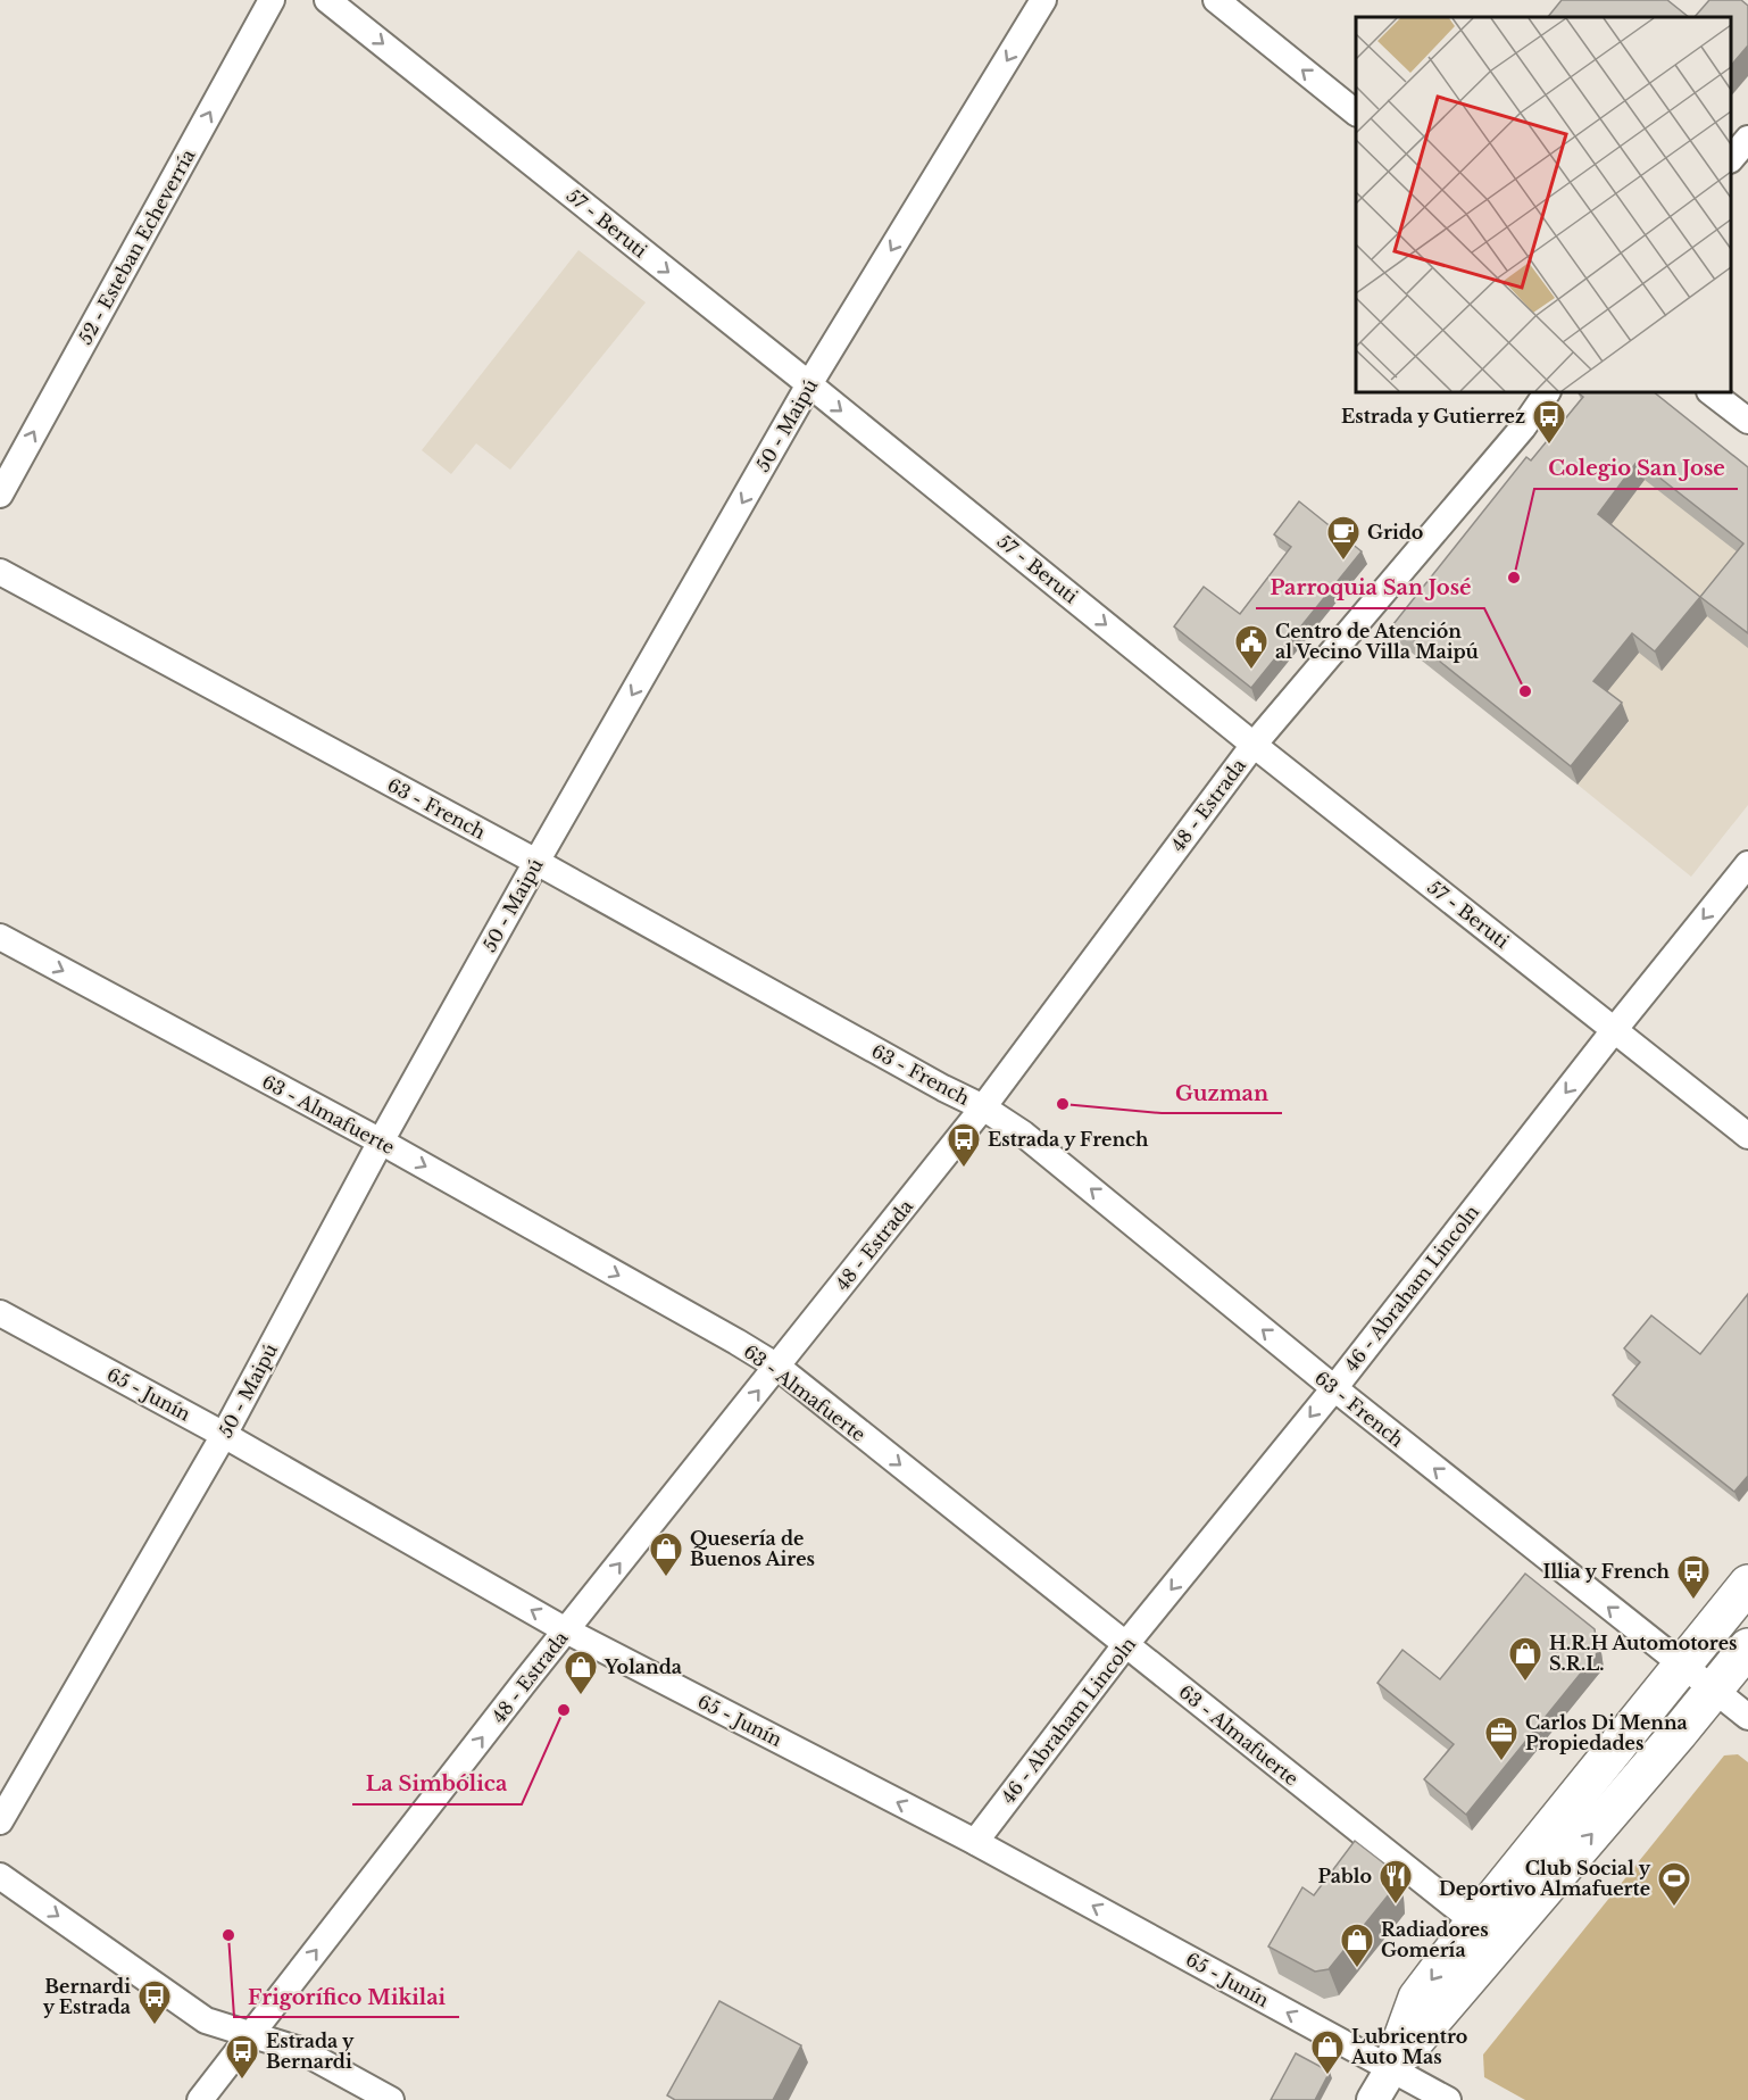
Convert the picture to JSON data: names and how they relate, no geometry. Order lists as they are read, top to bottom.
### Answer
{
  "streets": {
    "street": [
      "57 - Beruti",
      "52 - Esteban Echeverría",
      "50 - Maipú",
      "48 - Estrada",
      "63 - French",
      "63 - Almafuerte",
      "46 - Abraham Lincoln",
      "65 - Junín"
    ]
  },
  "crossings": [
    ["57 - Beruti", "50 - Maipú"],
    ["57 - Beruti", "48 - Estrada"],
    ["57 - Beruti", "46 - Abraham Lincoln"],
    ["50 - Maipú", "63 - French"],
    ["50 - Maipú", "63 - Almafuerte"],
    ["50 - Maipú", "65 - Junín"],
    ["48 - Estrada", "63 - French"],
    ["48 - Estrada", "63 - Almafuerte"],
    ["48 - Estrada", "65 - Junín"],
    ["63 - French", "46 - Abraham Lincoln"],
    ["63 - Almafuerte", "46 - Abraham Lincoln"],
    ["46 - Abraham Lincoln", "65 - Junín"]
  ],
  "one_way": [
    "57 - Beruti",
    "52 - Esteban Echeverría",
    "50 - Maipú",
    "48 - Estrada",
    "63 - French",
    "63 - Almafuerte",
    "46 - Abraham Lincoln",
    "65 - Junín"
  ],
  "places": {
    "bus stop": [
      "Estrada y Gutierrez",
      "Estrada y French",
      "Illia y French",
      "Bernardi y Estrada",
      "Estrada y Bernardi"
    ],
    "cafe": ["Grido"],
    "other": [
      "Colegio San Jose",
      "Parroquia San José",
      "Guzman",
      "La Simbólica",
      "Frigorífico Mikilai"
    ],
    "public building": ["Centro de Atención al Vecino Villa Maipú"],
    "shop": [
      "Quesería de Buenos Aires",
      "H.R.H Automotores S.R.L.",
      "Yolanda",
      "Radiadores Gomería",
      "Lubricentro Auto Mas"
    ],
    "office": ["Carlos Di Menna Propiedades"],
    "restaurant": ["Pablo"],
    "sports": ["Club Social y Deportivo Almafuerte"]
  }
}
